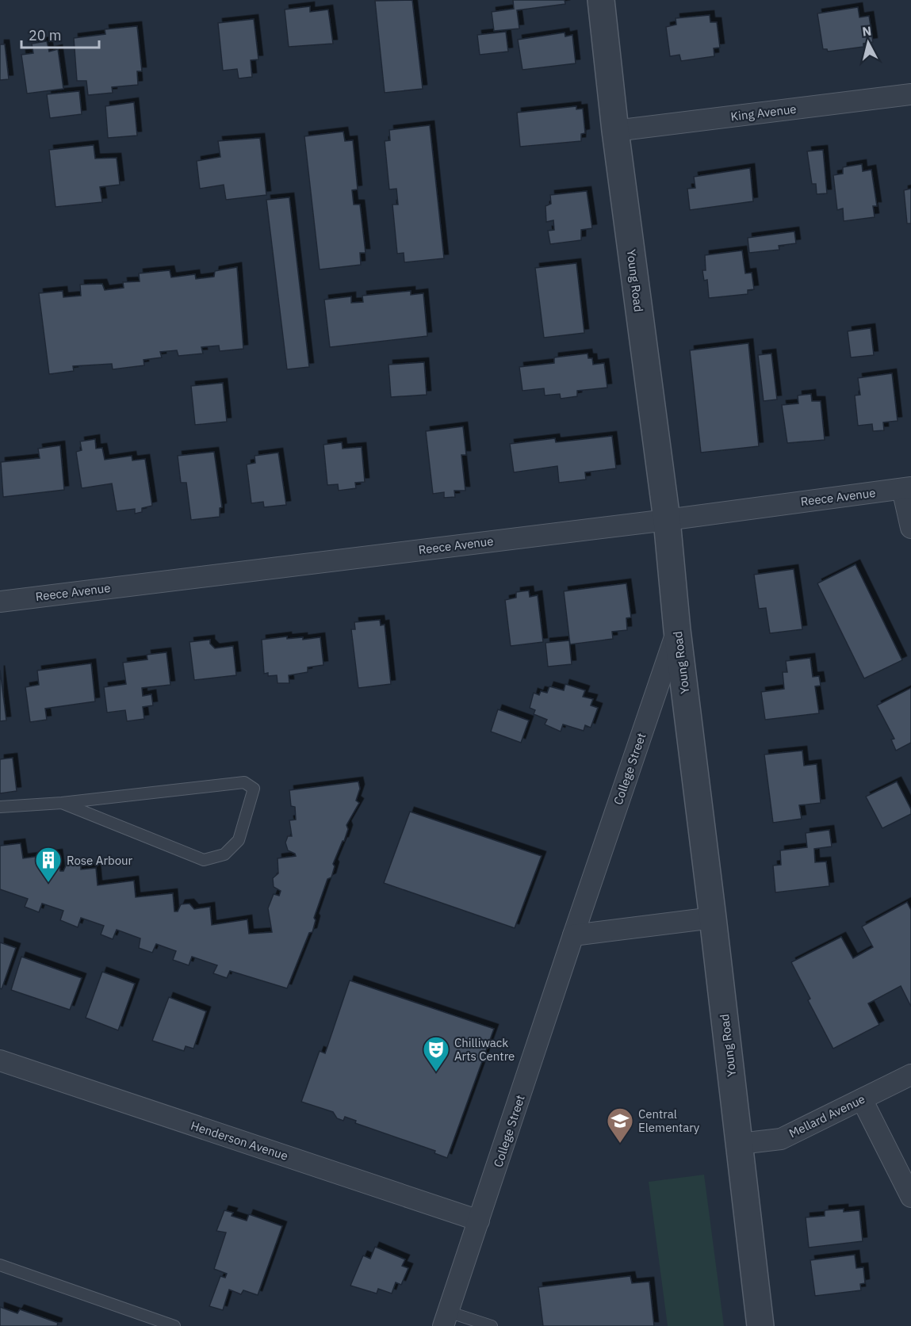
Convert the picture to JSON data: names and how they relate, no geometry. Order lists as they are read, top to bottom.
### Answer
{
  "streets": {
    "street": [
      "King Avenue",
      "Young Road",
      "Reece Avenue",
      "College Street",
      "Mellard Avenue",
      "Henderson Avenue"
    ]
  },
  "crossings": [
    ["King Avenue", "Young Road"],
    ["Young Road", "Reece Avenue"],
    ["Young Road", "College Street"],
    ["Young Road", "Mellard Avenue"],
    ["College Street", "Henderson Avenue"]
  ],
  "places": {
    "building": ["Rose Arbour"],
    "theatre": ["Chilliwack Arts Centre"],
    "school or university": ["Central Elementary"]
  },
  "scale_bar": "20 m",
  "north": "top"
}
